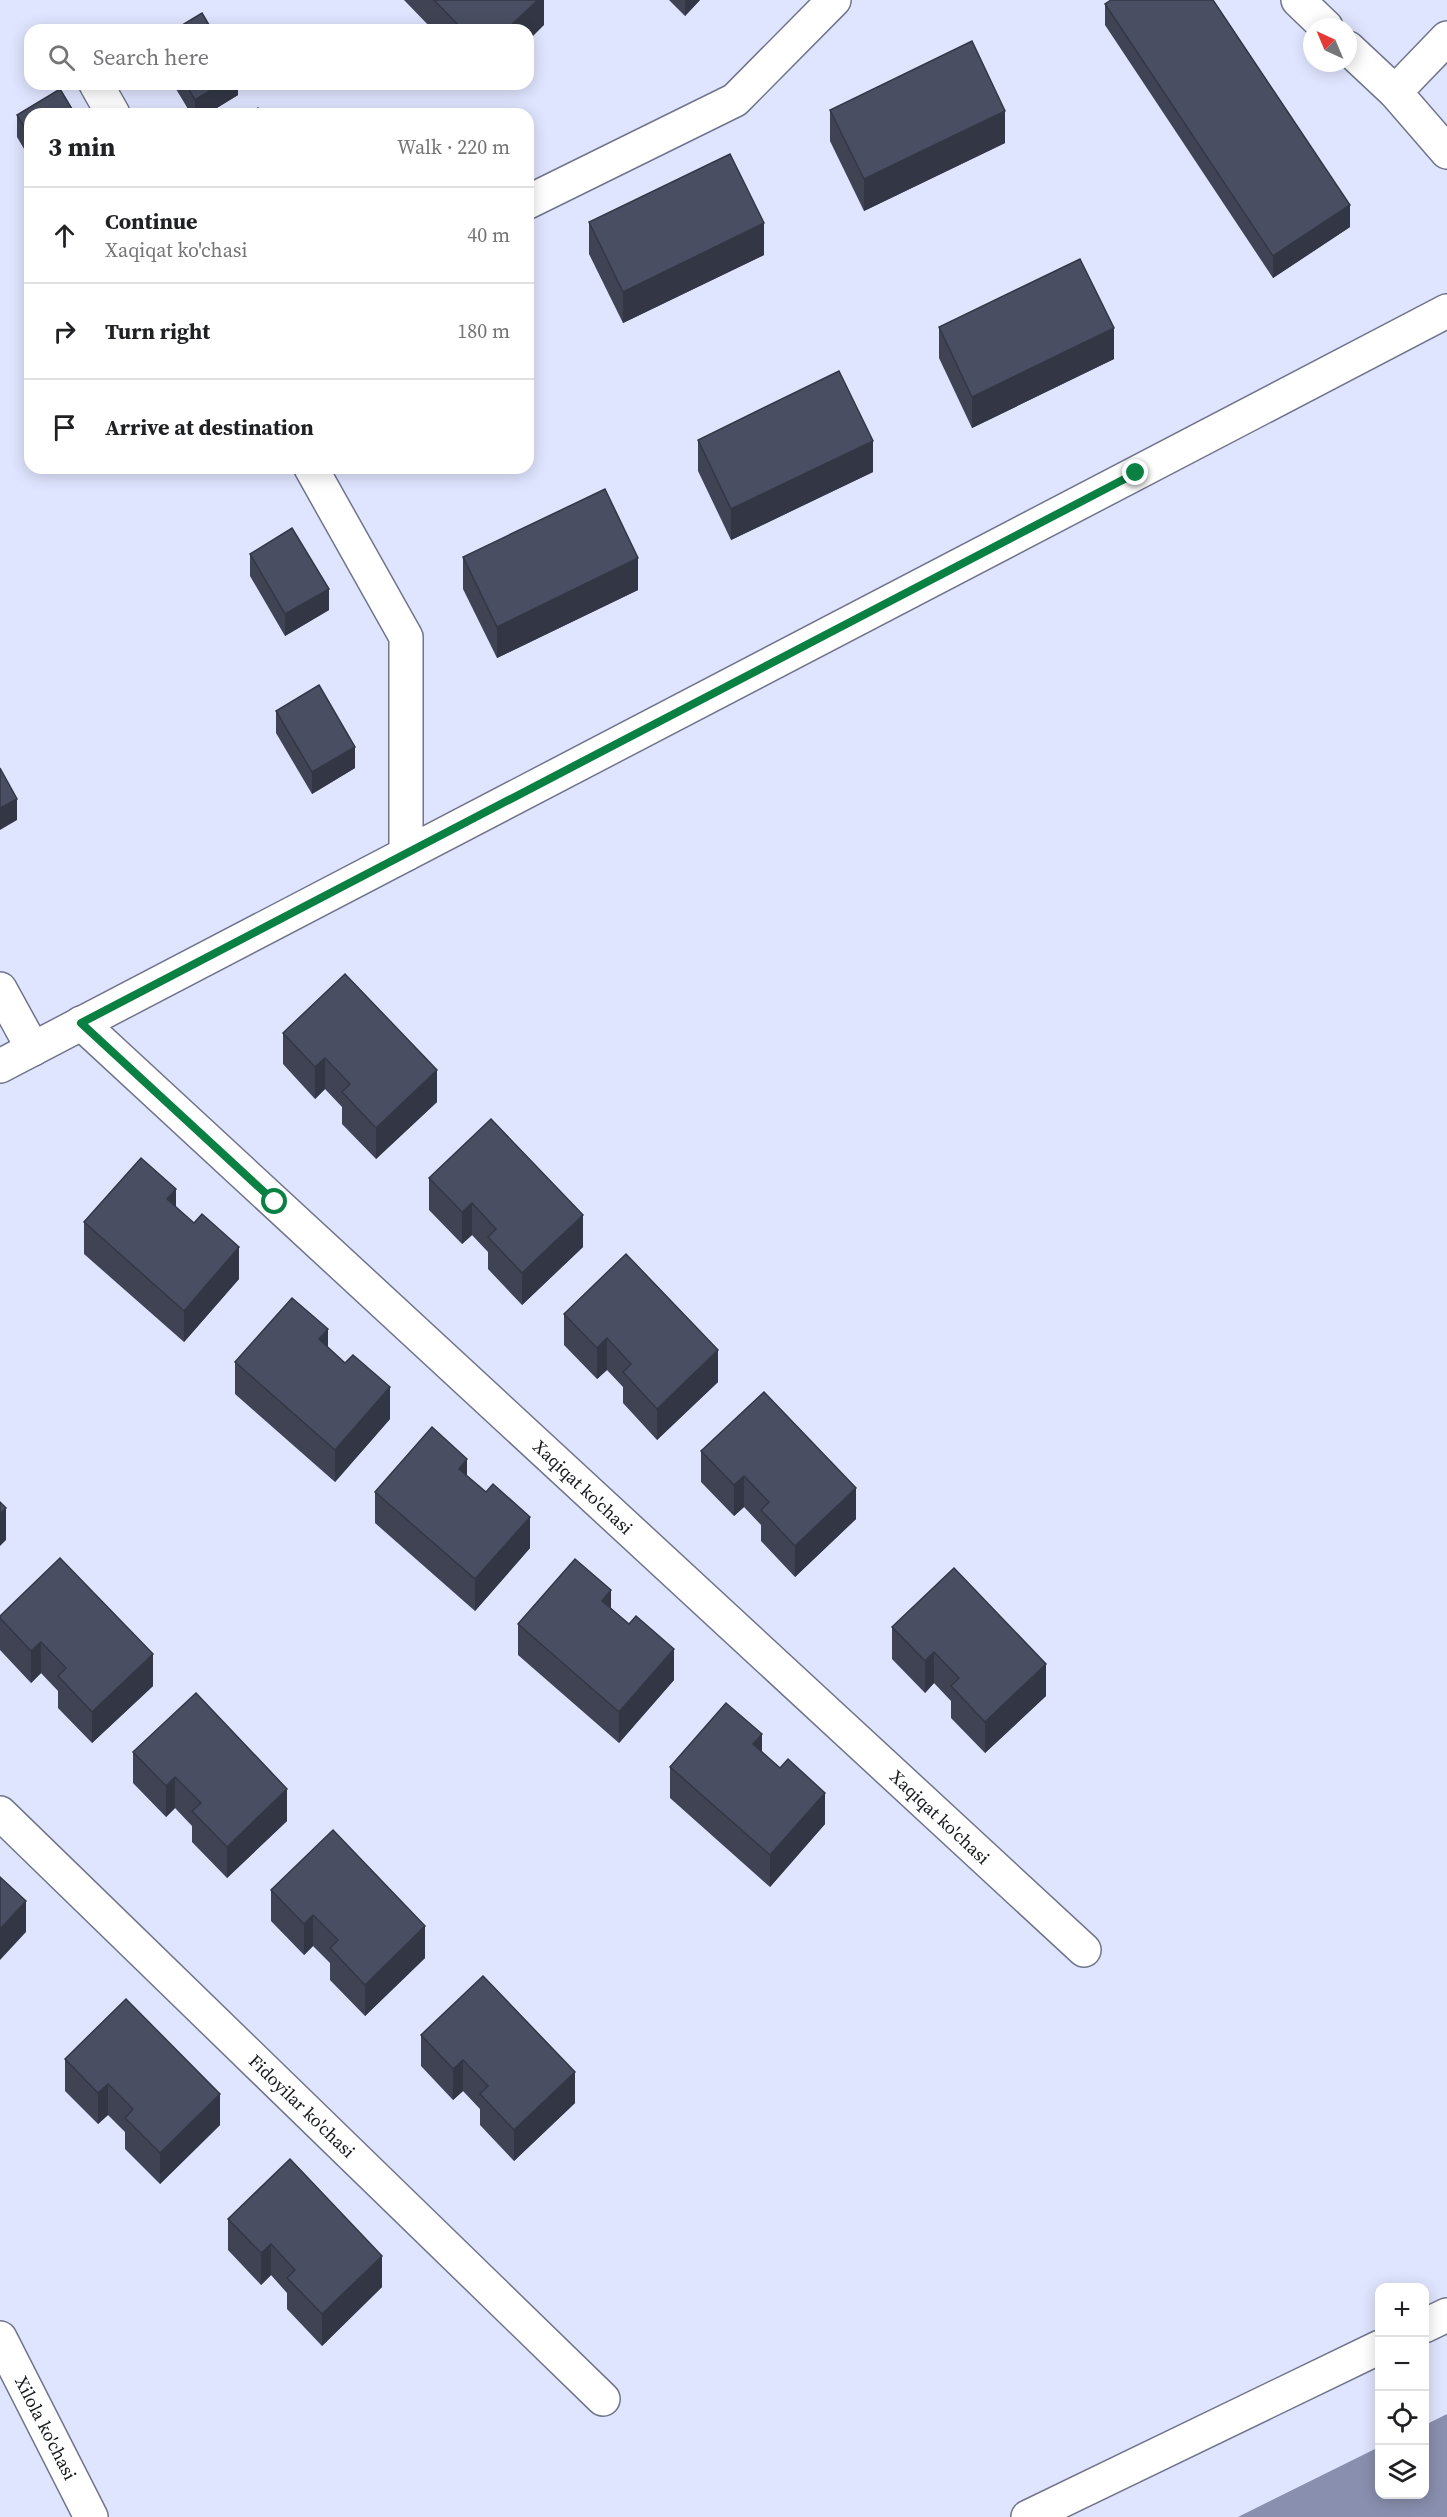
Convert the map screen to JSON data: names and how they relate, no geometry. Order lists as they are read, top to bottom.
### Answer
{
  "streets": {
    "street": ["Xaqiqat ko'chasi", "Fidoyilar ko'chasi", "Xilola ko'chasi"]
  },
  "north": "top left",
  "page": {
    "search": "Search here",
    "heading": ["3 min", "Walk · 220 m"],
    "list": [
      ["Continue", "Xaqiqat ko'chasi", "40 m"],
      ["Turn right", "180 m"],
      "Arrive at destination"
    ],
    "map_buttons": ["+", "−"]
  }
}
